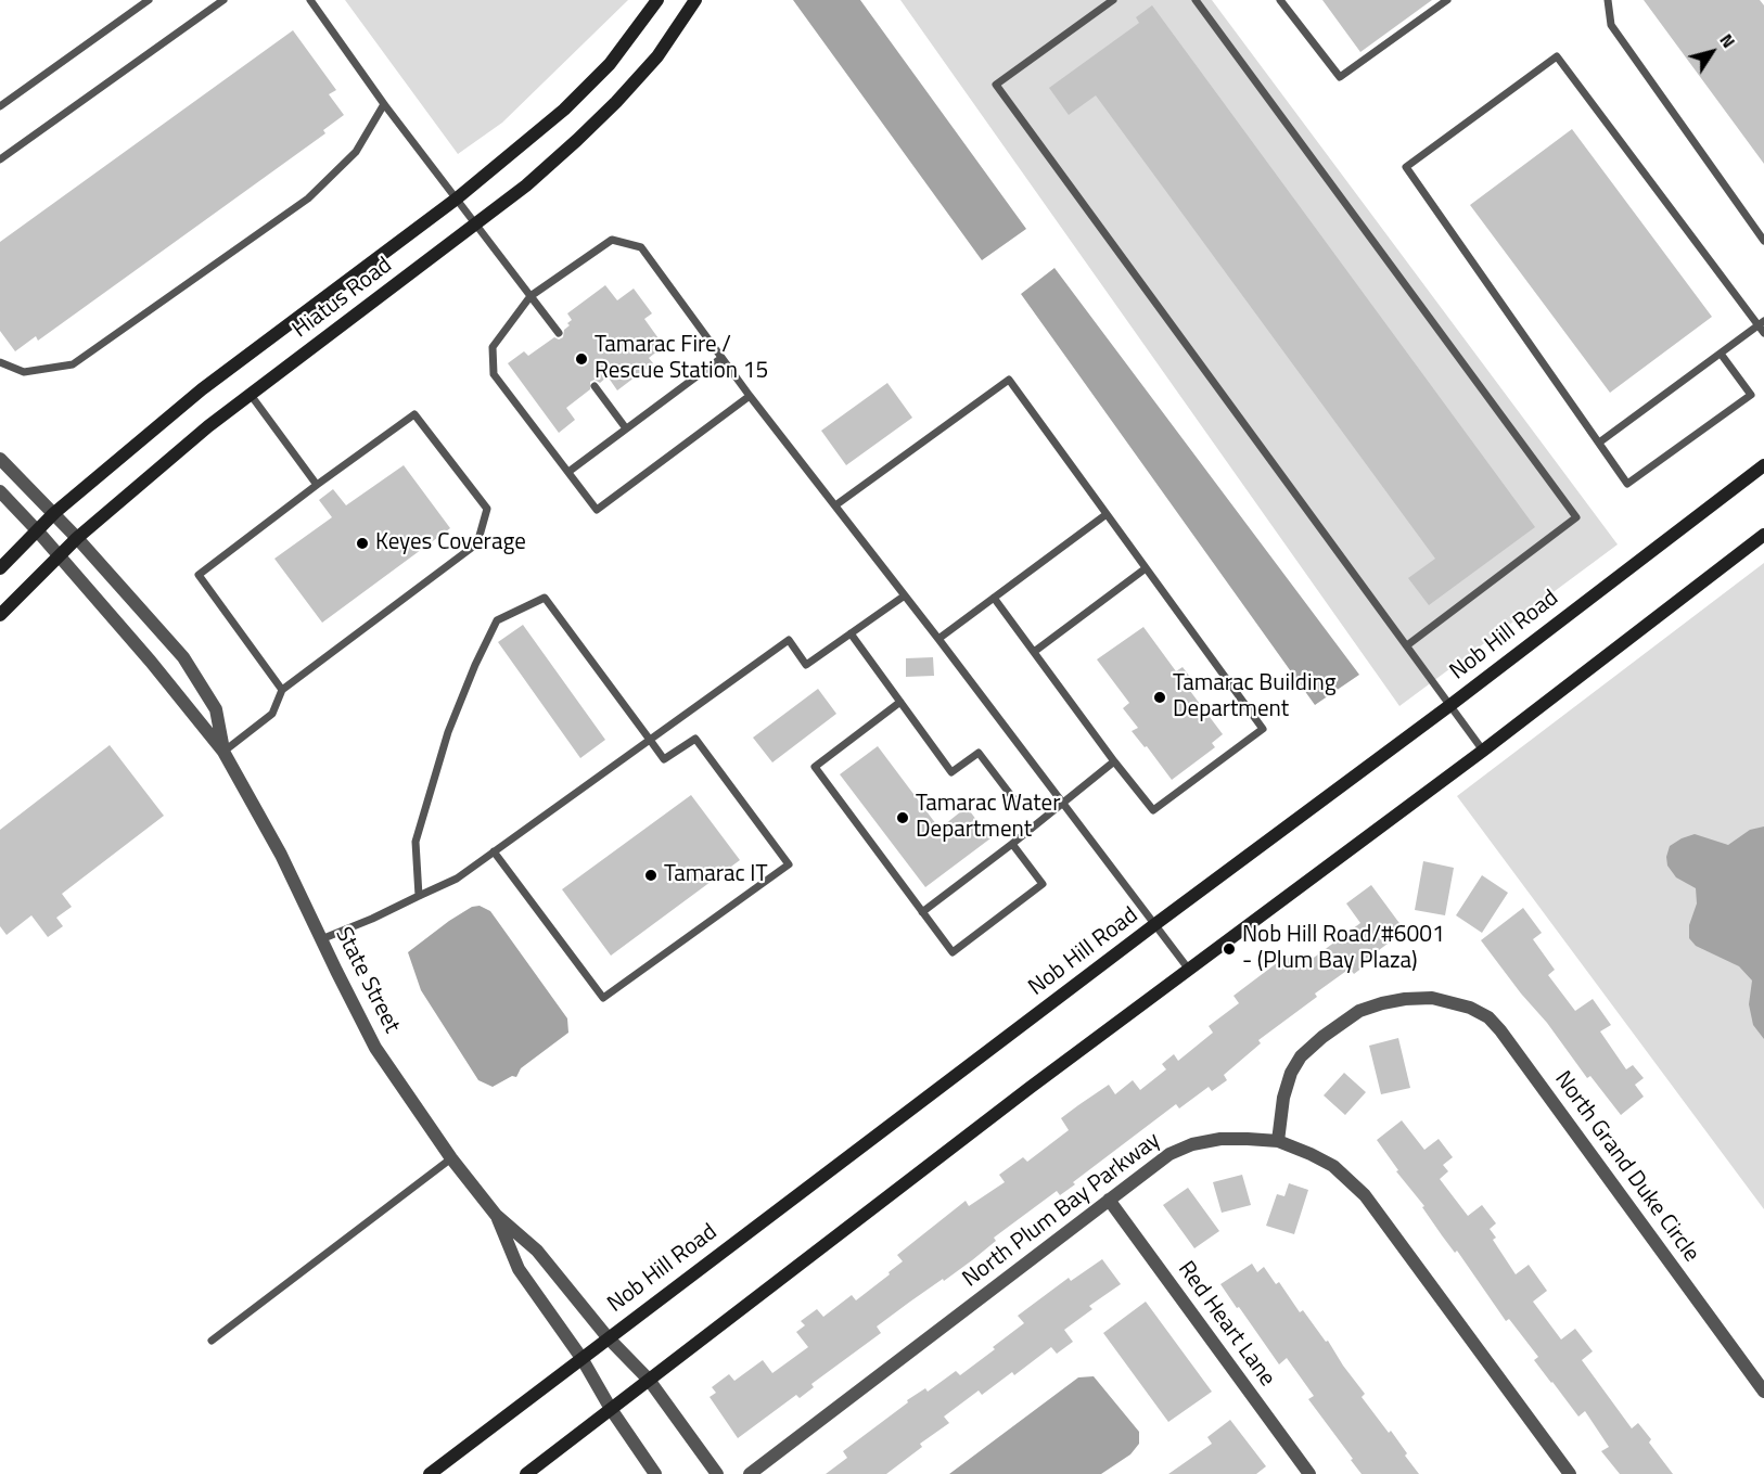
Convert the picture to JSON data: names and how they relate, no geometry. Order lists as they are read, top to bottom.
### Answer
{
  "streets": {
    "main road": ["Hiatus Road", "Nob Hill Road"],
    "street": [
      "State Street",
      "North Grand Duke Circle",
      "North Plum Bay Parkway",
      "Red Heart Lane"
    ]
  },
  "crossings": [
    ["Hiatus Road", "State Street"],
    ["Nob Hill Road", "State Street"],
    ["North Grand Duke Circle", "North Plum Bay Parkway"],
    ["North Plum Bay Parkway", "Red Heart Lane"]
  ],
  "places": [
    "Tamarac Fire / Rescue Station 15",
    "Keyes Coverage",
    "Tamarac Building Department",
    "Tamarac Water Department",
    "Tamarac IT",
    "Nob Hill Road/#6001 - (Plum Bay Plaza)"
  ],
  "north": "top right"
}
